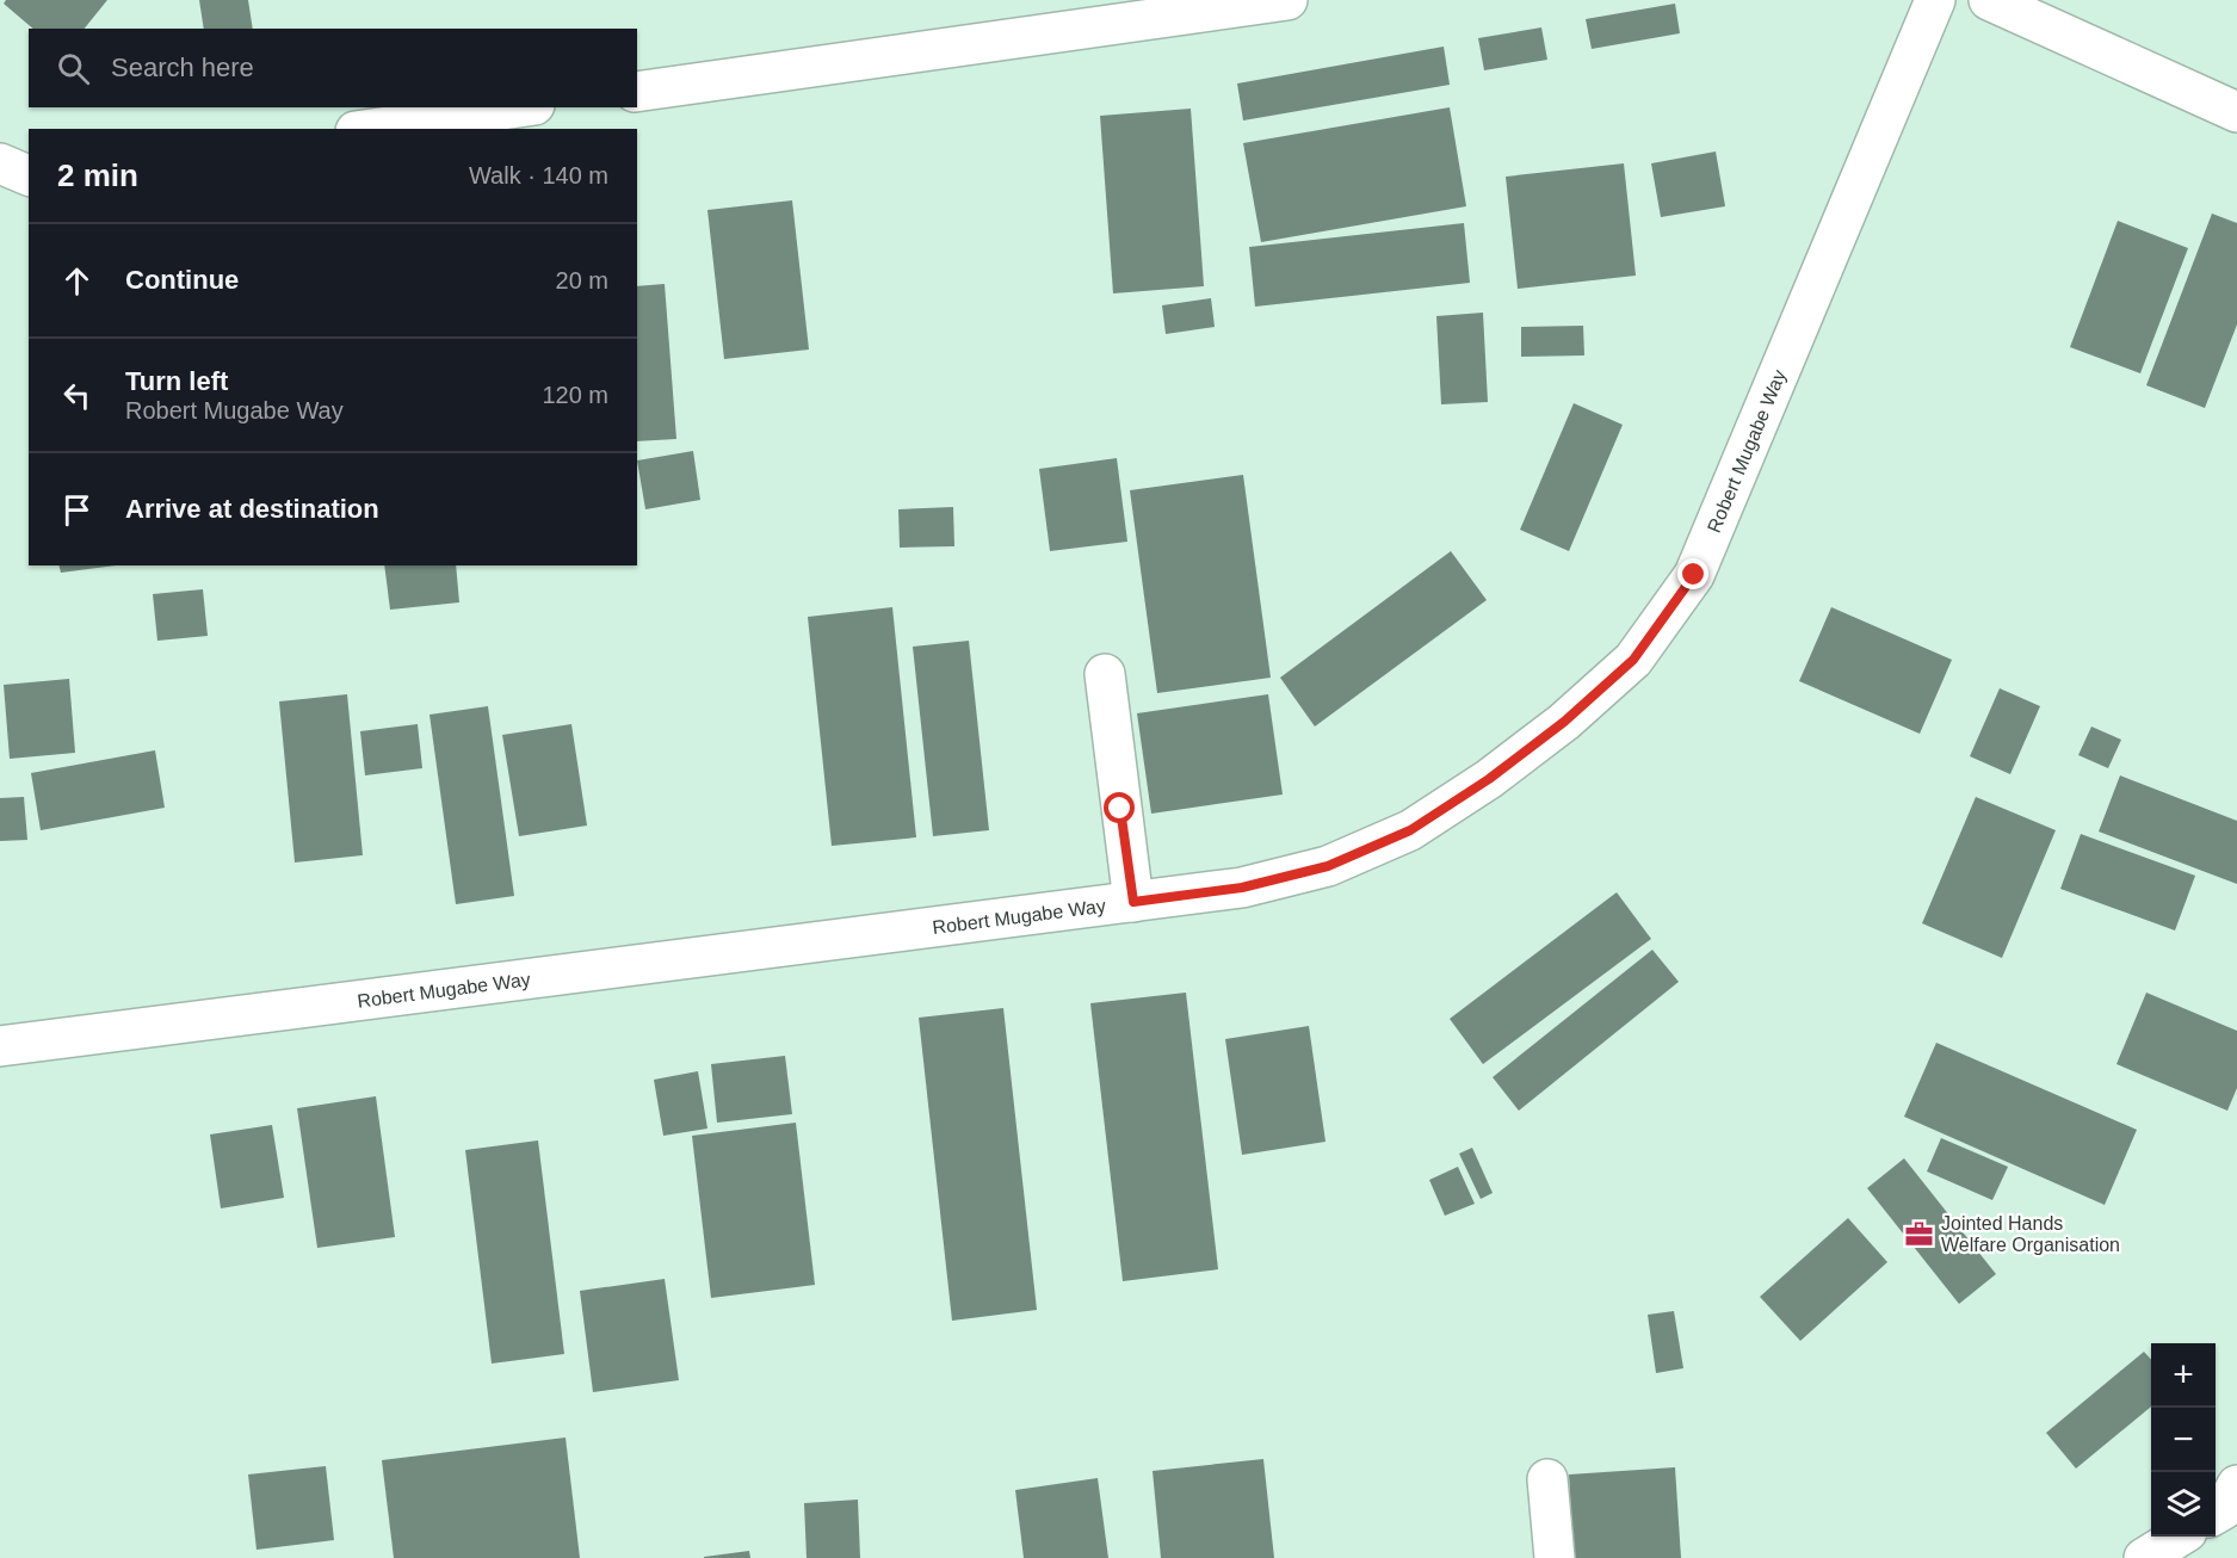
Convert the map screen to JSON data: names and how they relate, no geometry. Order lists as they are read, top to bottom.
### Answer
{
  "streets": {
    "street": ["Robert Mugabe Way"]
  },
  "places": {
    "office": ["Jointed Hands Welfare Organisation"]
  },
  "page": {
    "search": "Search here",
    "heading": ["2 min", "Walk · 140 m"],
    "list": [
      ["Continue", "20 m"],
      ["Turn left", "Robert Mugabe Way", "120 m"],
      "Arrive at destination"
    ],
    "map_buttons": ["+", "−"]
  }
}
